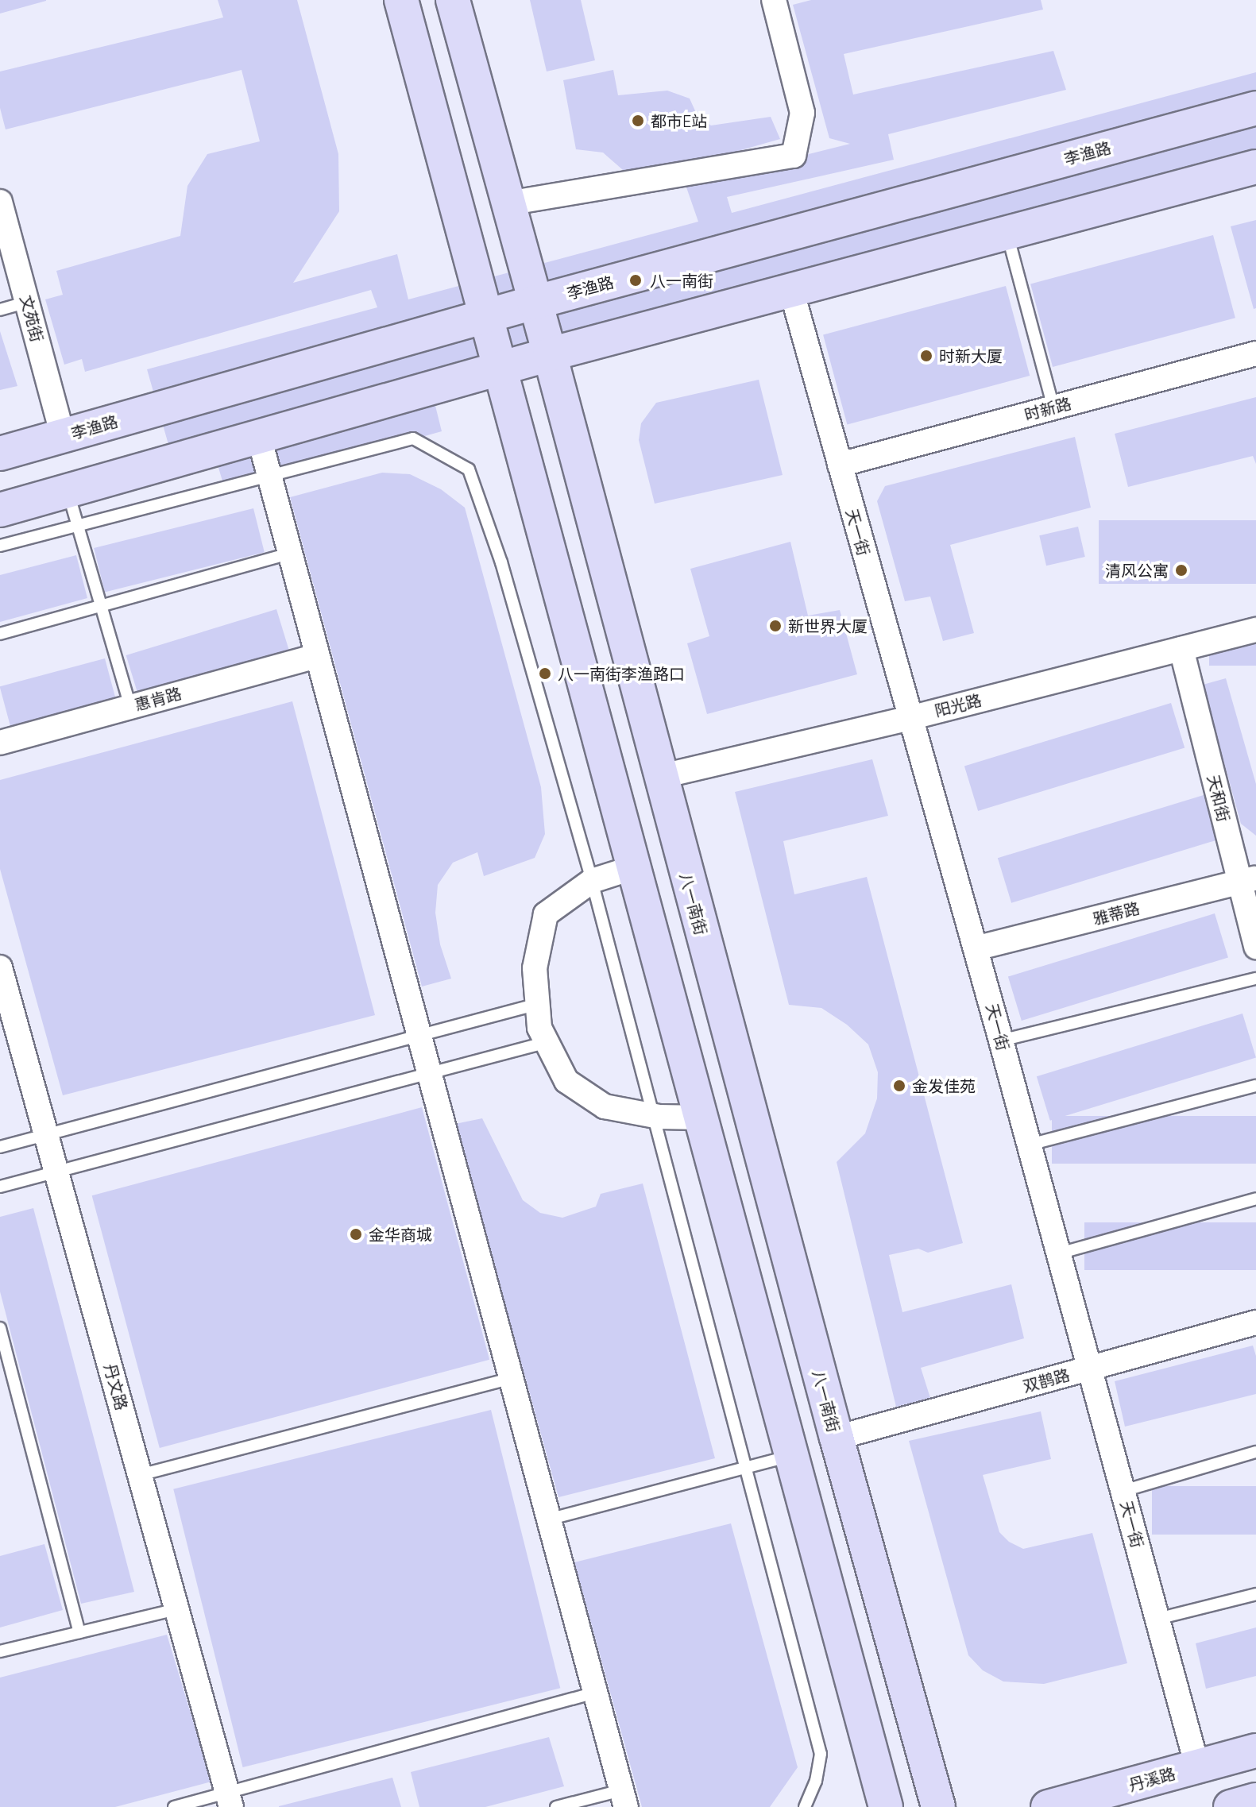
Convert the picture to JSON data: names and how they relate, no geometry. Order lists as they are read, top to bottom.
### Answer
{
  "streets": {
    "main road": ["李渔路", "八一南街", "丹溪路"],
    "street": [
      "文苑街",
      "时新路",
      "天一街",
      "惠肯路",
      "阳光路",
      "天和街",
      "雅蒂路",
      "双鹊路",
      "丹文路"
    ]
  },
  "crossings": [
    ["李渔路", "文苑街"],
    ["李渔路", "八一南街"],
    ["时新路", "天一街"],
    ["天一街", "阳光路"],
    ["天一街", "雅蒂路"],
    ["天一街", "双鹊路"],
    ["天一街", "丹溪路"],
    ["阳光路", "天和街"],
    ["阳光路", "八一南街"],
    ["天和街", "雅蒂路"],
    ["八一南街", "双鹊路"]
  ],
  "places": [
    "都市E站",
    "八一南街",
    "时新大厦",
    "清风公寓",
    "新世界大厦",
    "八一南街李渔路口",
    "金发佳苑",
    "金华商城"
  ]
}
